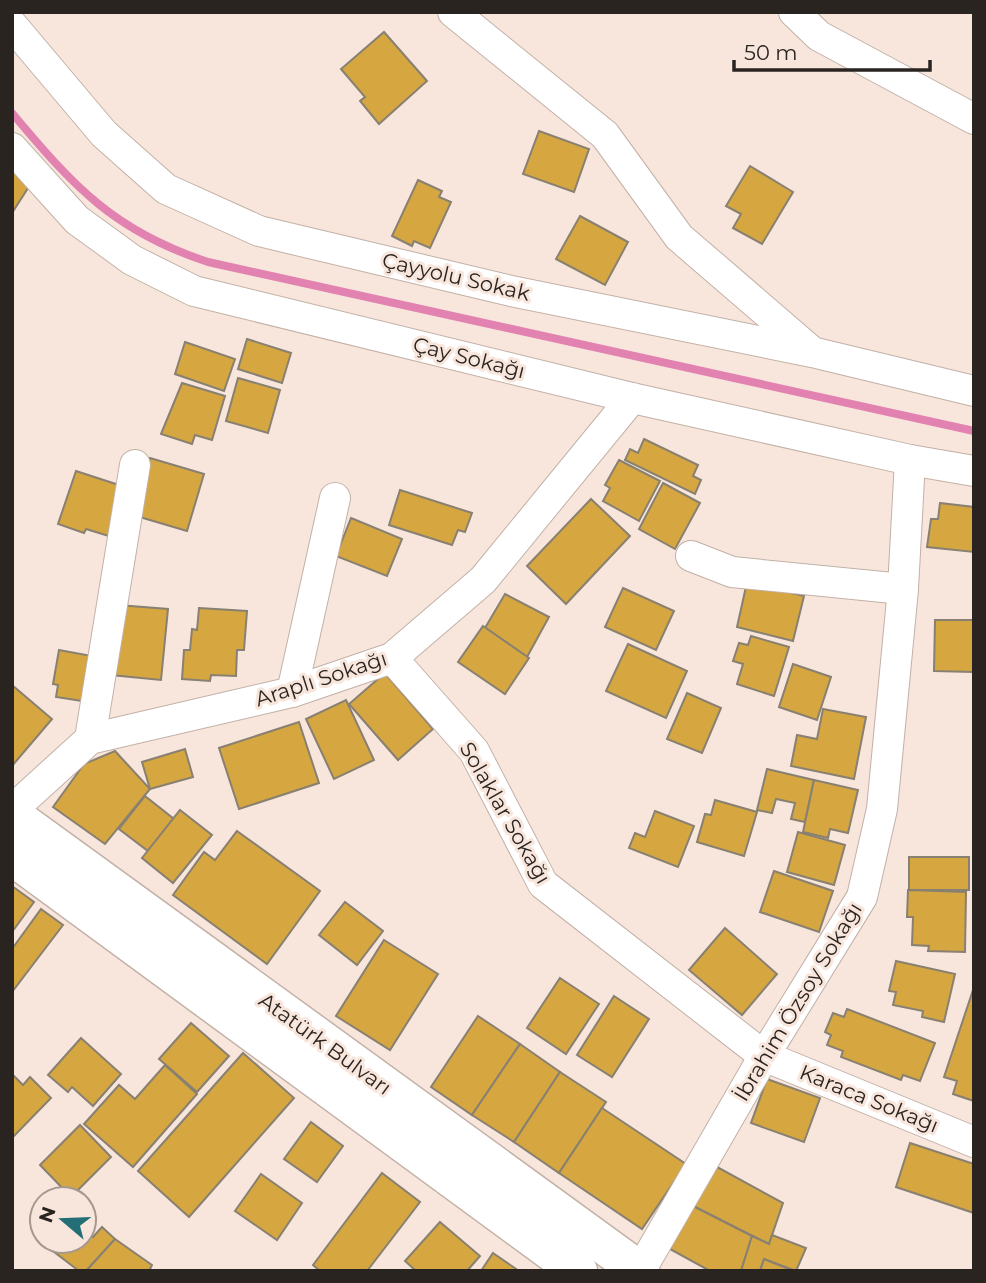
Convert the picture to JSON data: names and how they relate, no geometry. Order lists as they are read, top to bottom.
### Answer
{
  "streets": {
    "main road": ["Atatürk Bulvarı"],
    "street": [
      "Çayyolu Sokak",
      "Çay Sokağı",
      "Araplı Sokağı",
      "Solaklar Sokağı",
      "İbrahim Özsoy Sokağı",
      "Karaca Sokağı"
    ]
  },
  "crossings": [
    ["Çay Sokağı", "Araplı Sokağı"],
    ["Çay Sokağı", "İbrahim Özsoy Sokağı"],
    ["Araplı Sokağı", "Solaklar Sokağı"],
    ["Araplı Sokağı", "Atatürk Bulvarı"],
    ["Solaklar Sokağı", "İbrahim Özsoy Sokağı"],
    ["Solaklar Sokağı", "Karaca Sokağı"],
    ["İbrahim Özsoy Sokağı", "Atatürk Bulvarı"],
    ["İbrahim Özsoy Sokağı", "Karaca Sokağı"]
  ],
  "scale_bar": "50 m",
  "north": "left"
}
